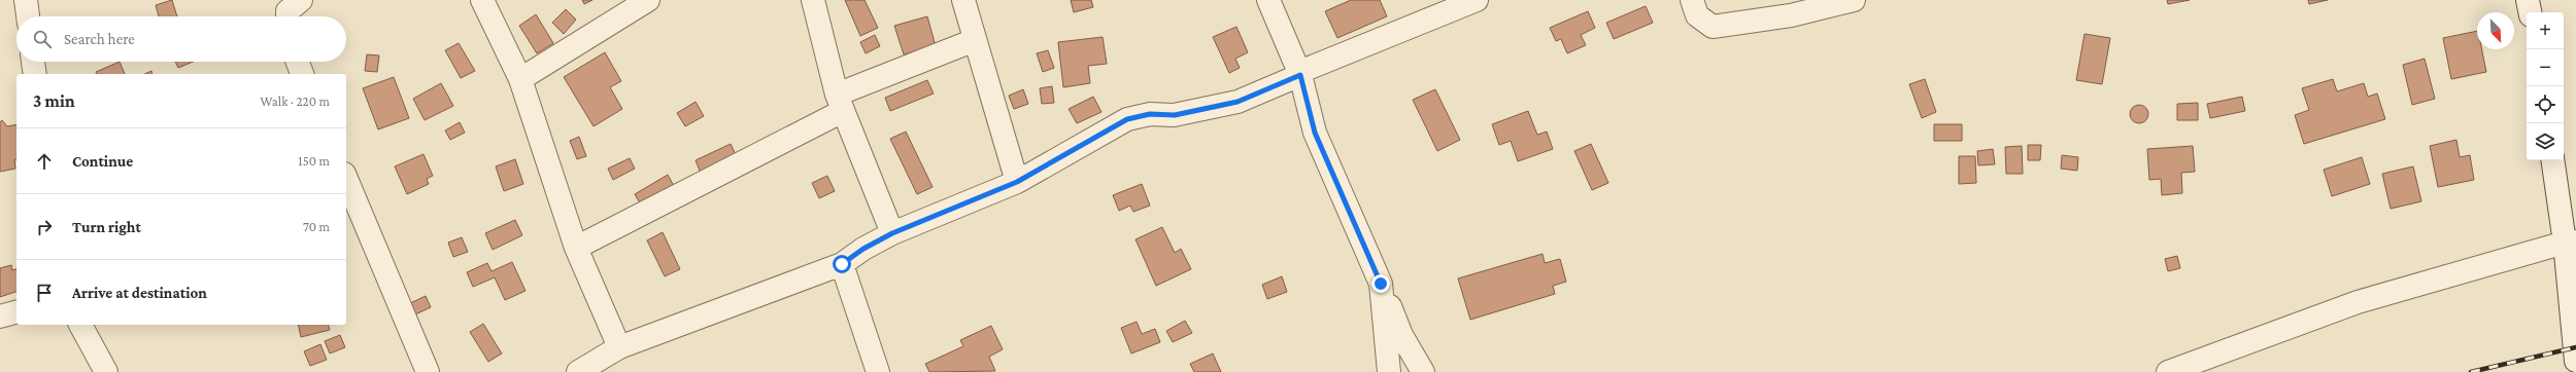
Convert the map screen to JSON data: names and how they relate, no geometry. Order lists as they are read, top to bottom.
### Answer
{
  "north": "bottom right",
  "page": {
    "map_buttons": ["+", "−"],
    "search": "Search here",
    "heading": ["3 min", "Walk · 220 m"],
    "list": [
      ["Continue", "150 m"],
      ["Turn right", "70 m"],
      "Arrive at destination"
    ]
  }
}
